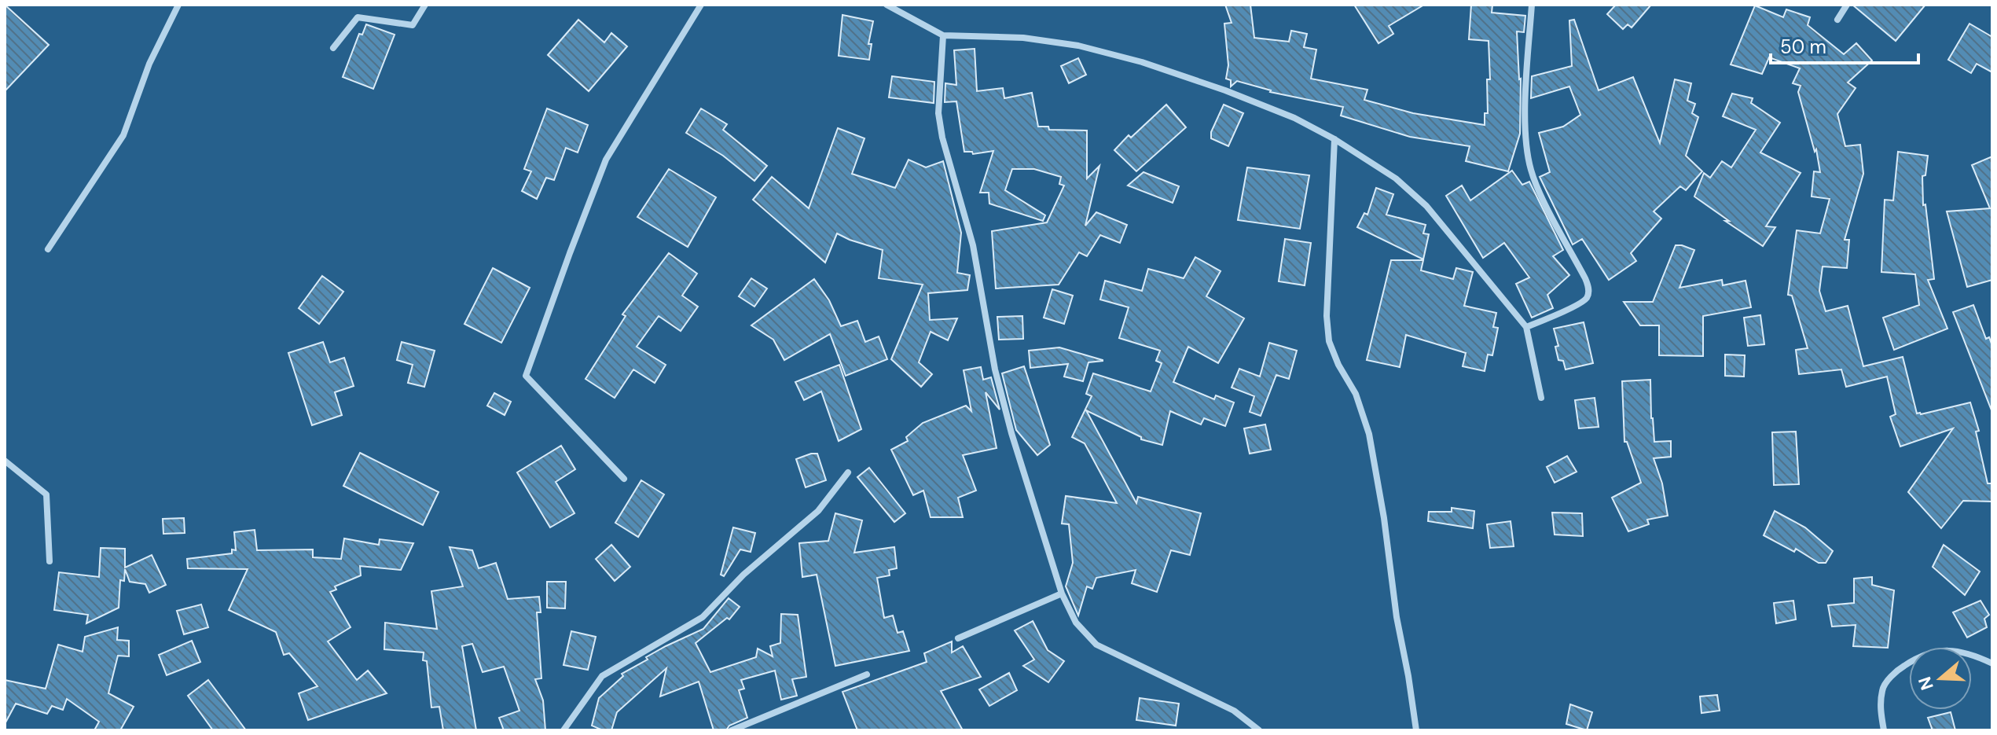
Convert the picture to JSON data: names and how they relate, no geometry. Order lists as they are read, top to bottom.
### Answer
{
  "scale_bar": "50 m",
  "north": "left"
}
